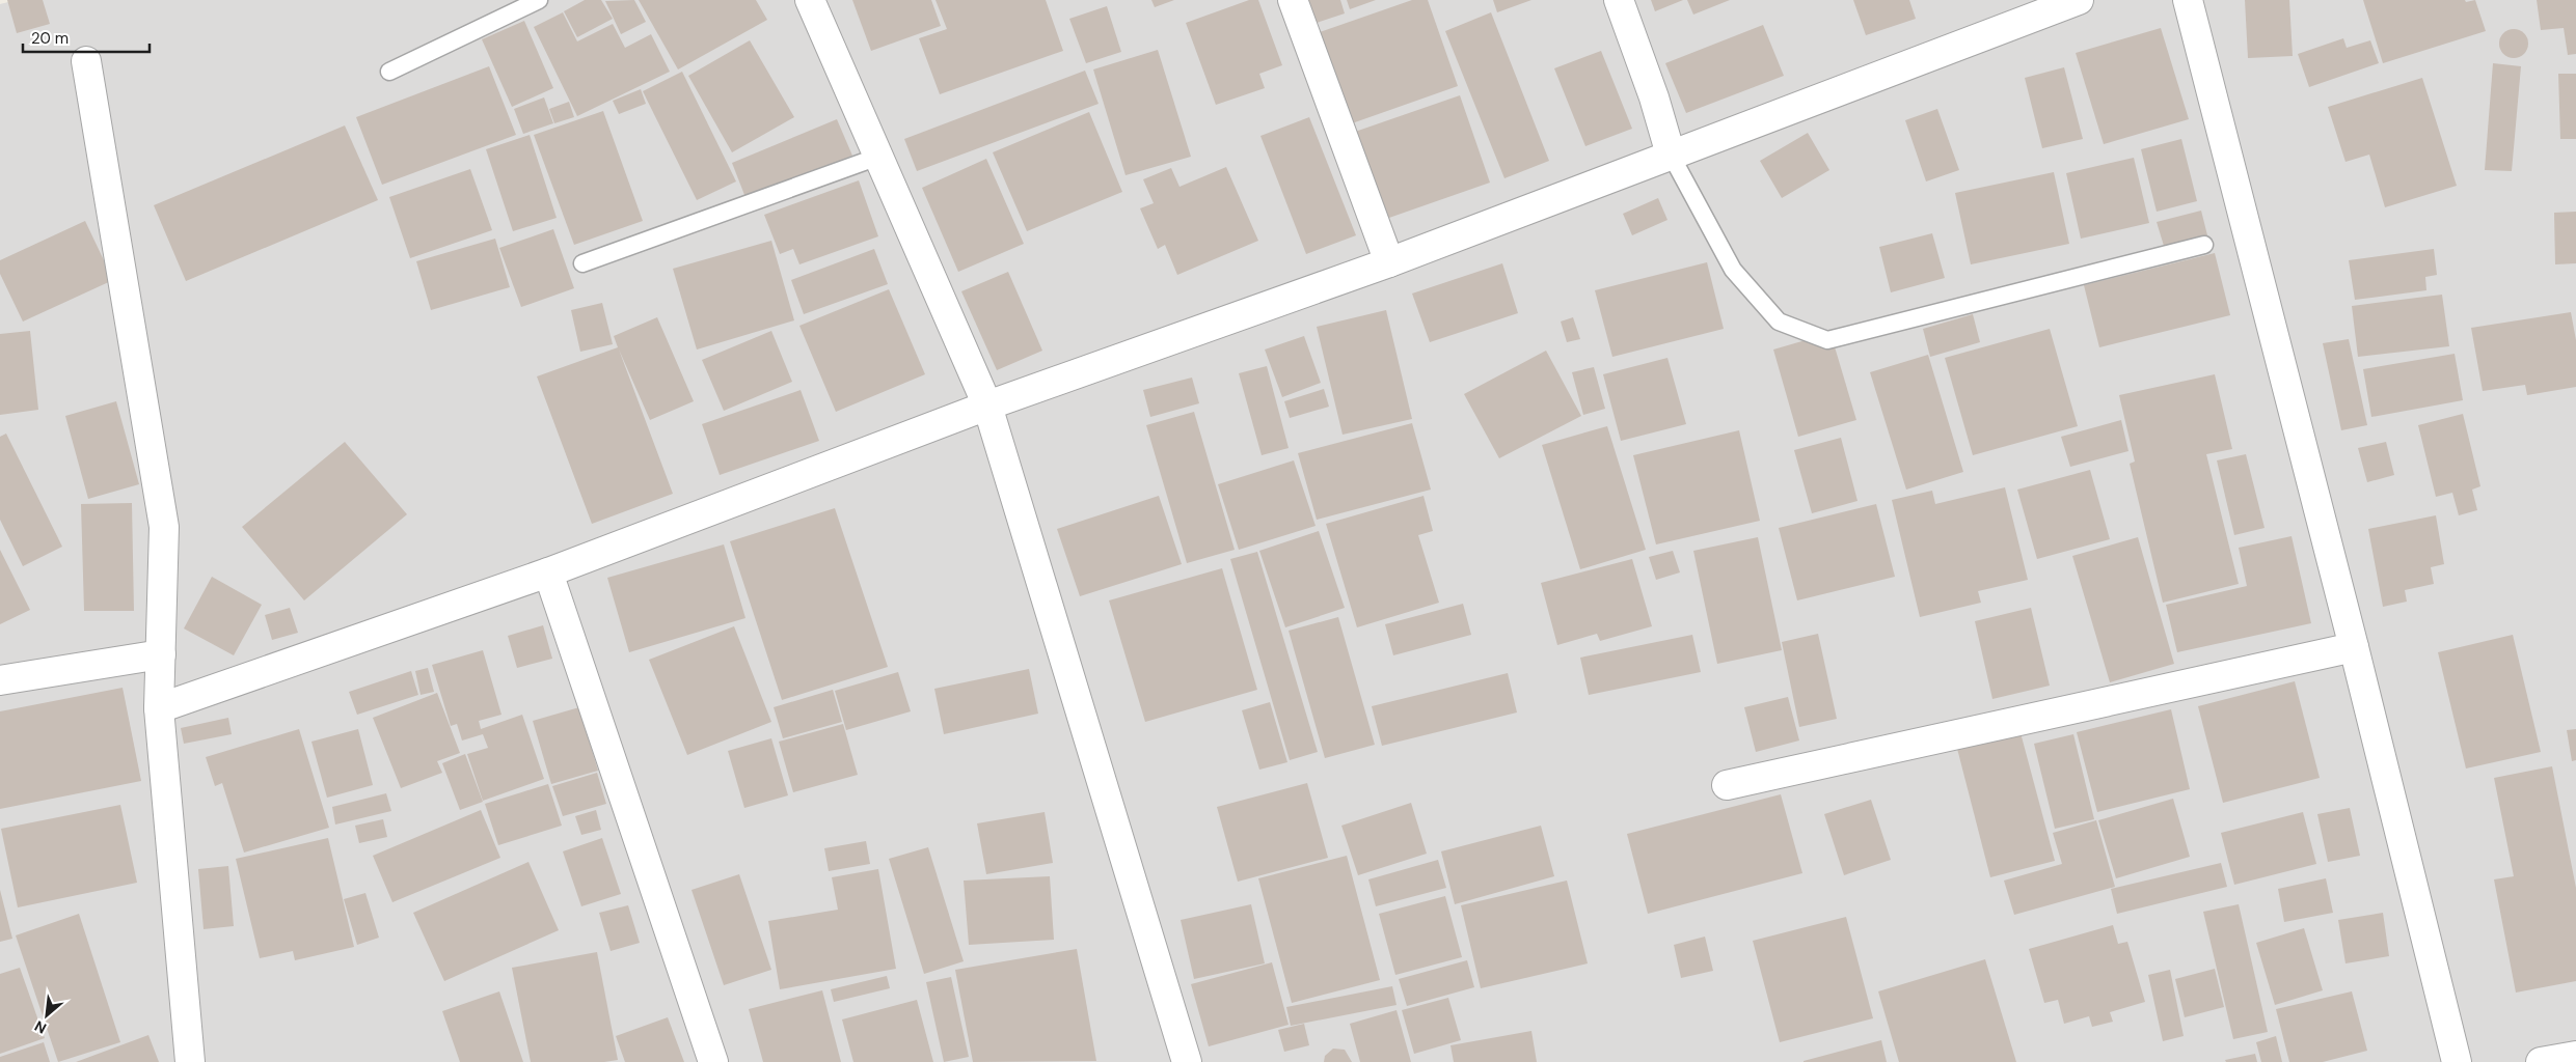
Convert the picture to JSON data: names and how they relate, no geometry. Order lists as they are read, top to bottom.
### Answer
{
  "scale_bar": "20 m",
  "north": "bottom left"
}
